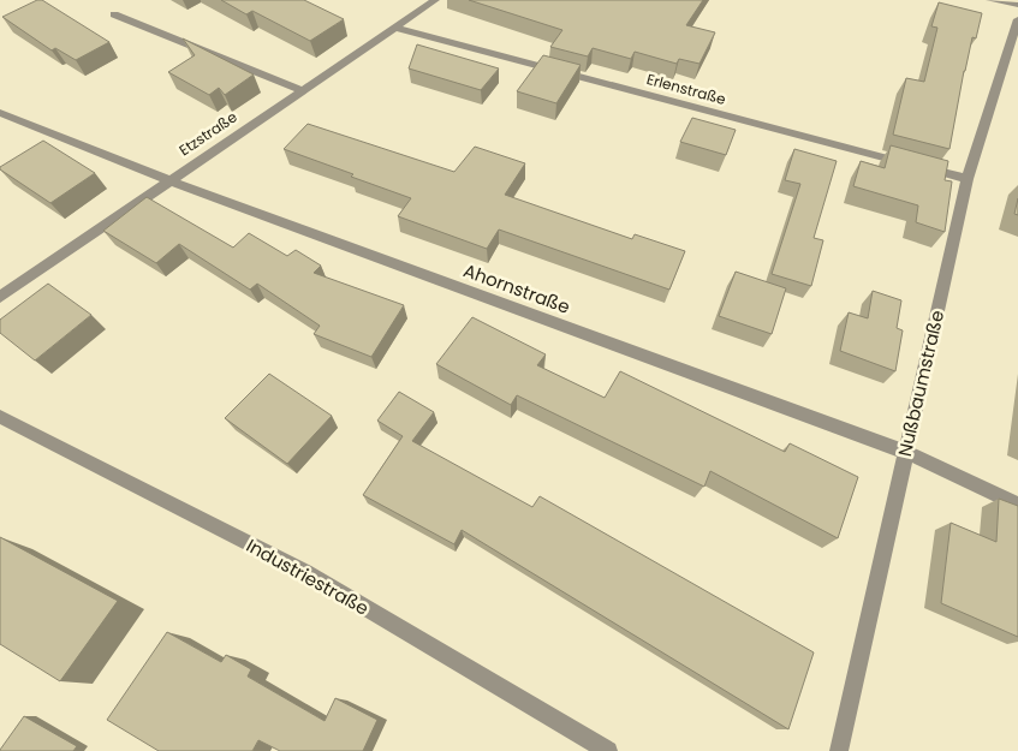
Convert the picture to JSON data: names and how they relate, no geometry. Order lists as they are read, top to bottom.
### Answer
{
  "streets": {
    "street": [
      "Erlenstraße",
      "Etzstraße",
      "Ahornstraße",
      "Nußbaumstraße",
      "Industriestraße"
    ]
  },
  "crossings": [
    ["Erlenstraße", "Etzstraße"],
    ["Erlenstraße", "Nußbaumstraße"],
    ["Etzstraße", "Ahornstraße"],
    ["Ahornstraße", "Nußbaumstraße"]
  ]
}
